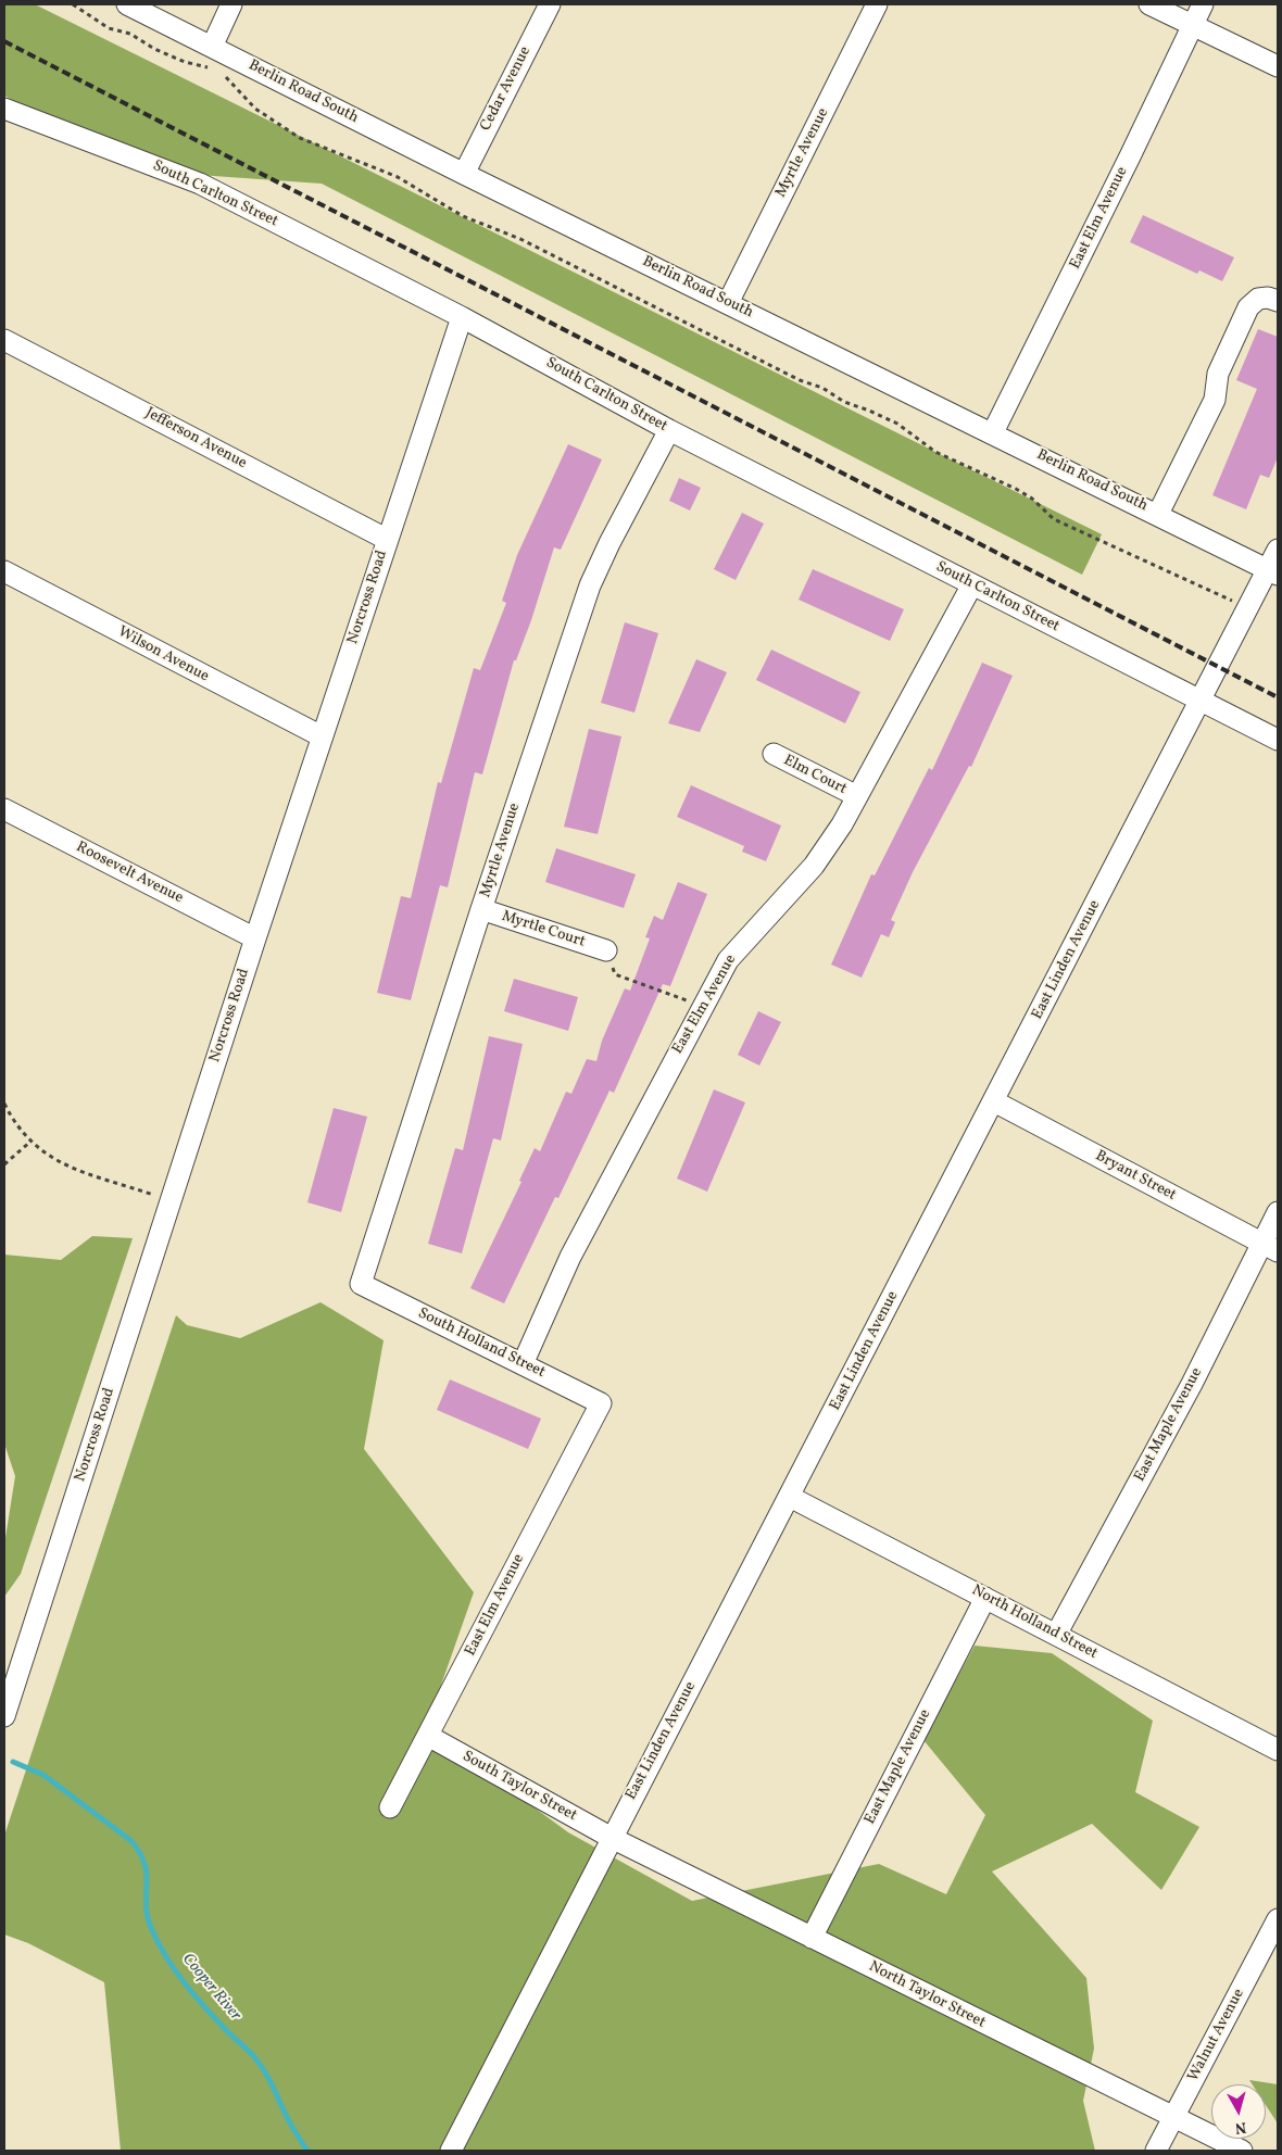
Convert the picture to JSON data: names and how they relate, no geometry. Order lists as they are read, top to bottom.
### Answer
{
  "streets": {
    "street": [
      "Cedar Avenue",
      "Berlin Road South",
      "Myrtle Avenue",
      "South Carlton Street",
      "East Elm Avenue",
      "Jefferson Avenue",
      "Norcross Road",
      "Wilson Avenue",
      "Elm Court",
      "Roosevelt Avenue",
      "Myrtle Court",
      "East Linden Avenue",
      "Bryant Street",
      "South Holland Street",
      "East Maple Avenue",
      "North Holland Street",
      "South Taylor Street",
      "North Taylor Street",
      "Walnut Avenue"
    ]
  },
  "crossings": [
    ["Cedar Avenue", "Berlin Road South"],
    ["Berlin Road South", "Myrtle Avenue"],
    ["Berlin Road South", "East Elm Avenue"],
    ["Berlin Road South", "East Linden Avenue"],
    ["Myrtle Avenue", "South Carlton Street"],
    ["Myrtle Avenue", "Myrtle Court"],
    ["Myrtle Avenue", "South Holland Street"],
    ["South Carlton Street", "East Elm Avenue"],
    ["South Carlton Street", "Norcross Road"],
    ["South Carlton Street", "East Linden Avenue"],
    ["East Elm Avenue", "Elm Court"],
    ["East Elm Avenue", "South Holland Street"],
    ["East Elm Avenue", "South Taylor Street"],
    ["Jefferson Avenue", "Norcross Road"],
    ["Norcross Road", "Wilson Avenue"],
    ["Norcross Road", "Roosevelt Avenue"],
    ["East Linden Avenue", "Bryant Street"],
    ["East Linden Avenue", "North Holland Street"],
    ["East Linden Avenue", "South Taylor Street"],
    ["East Linden Avenue", "North Taylor Street"],
    ["Bryant Street", "East Maple Avenue"],
    ["East Maple Avenue", "North Holland Street"],
    ["East Maple Avenue", "North Taylor Street"],
    ["South Taylor Street", "North Taylor Street"],
    ["North Taylor Street", "Walnut Avenue"]
  ],
  "water": ["Cooper River"],
  "north": "bottom"
}
